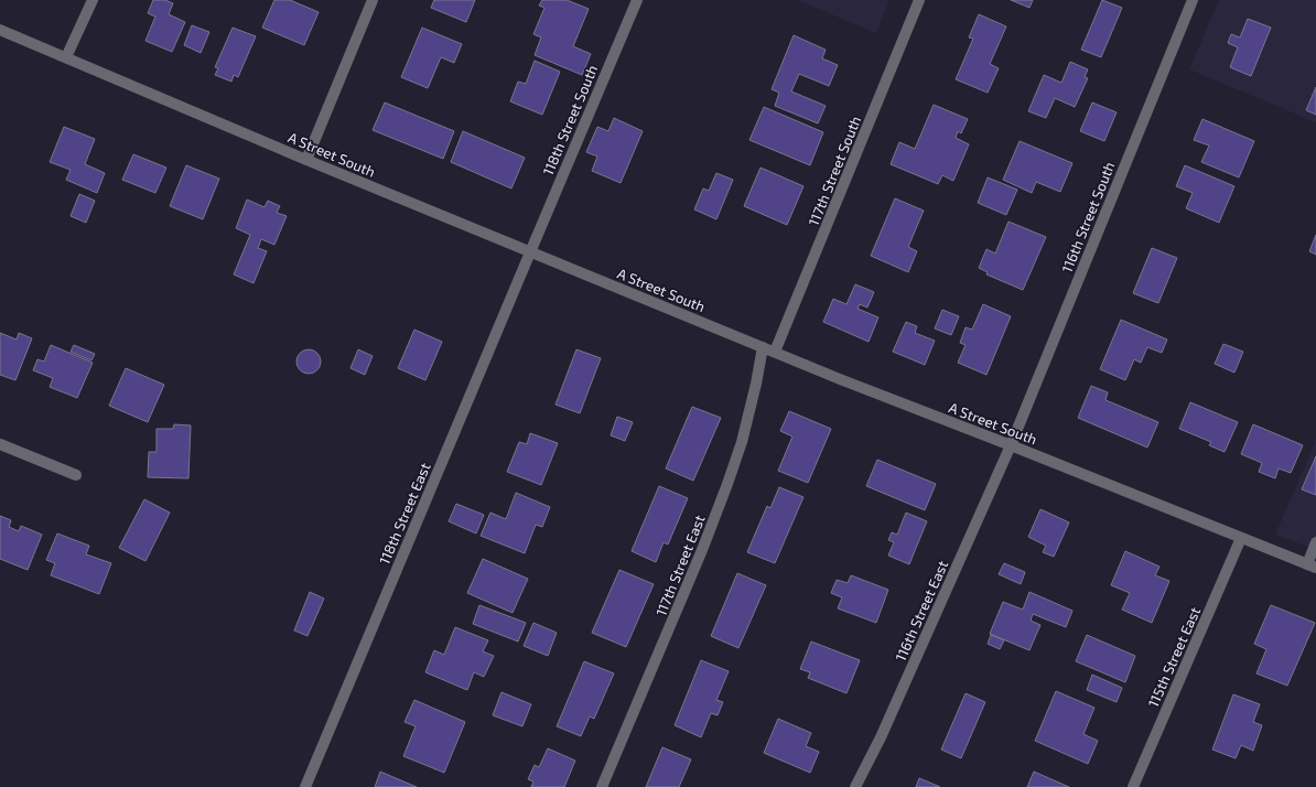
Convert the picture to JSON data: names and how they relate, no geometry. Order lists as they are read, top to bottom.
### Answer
{
  "streets": {
    "street": [
      "118th Street South",
      "A Street South",
      "117th Street South",
      "116th Street South",
      "118th Street East",
      "117th Street East",
      "116th Street East",
      "115th Street East"
    ]
  },
  "crossings": [
    ["118th Street South", "A Street South"],
    ["118th Street South", "118th Street East"],
    ["A Street South", "117th Street South"],
    ["A Street South", "116th Street South"],
    ["A Street South", "118th Street East"],
    ["A Street South", "117th Street East"],
    ["A Street South", "116th Street East"],
    ["A Street South", "115th Street East"],
    ["116th Street South", "116th Street East"]
  ]
}
